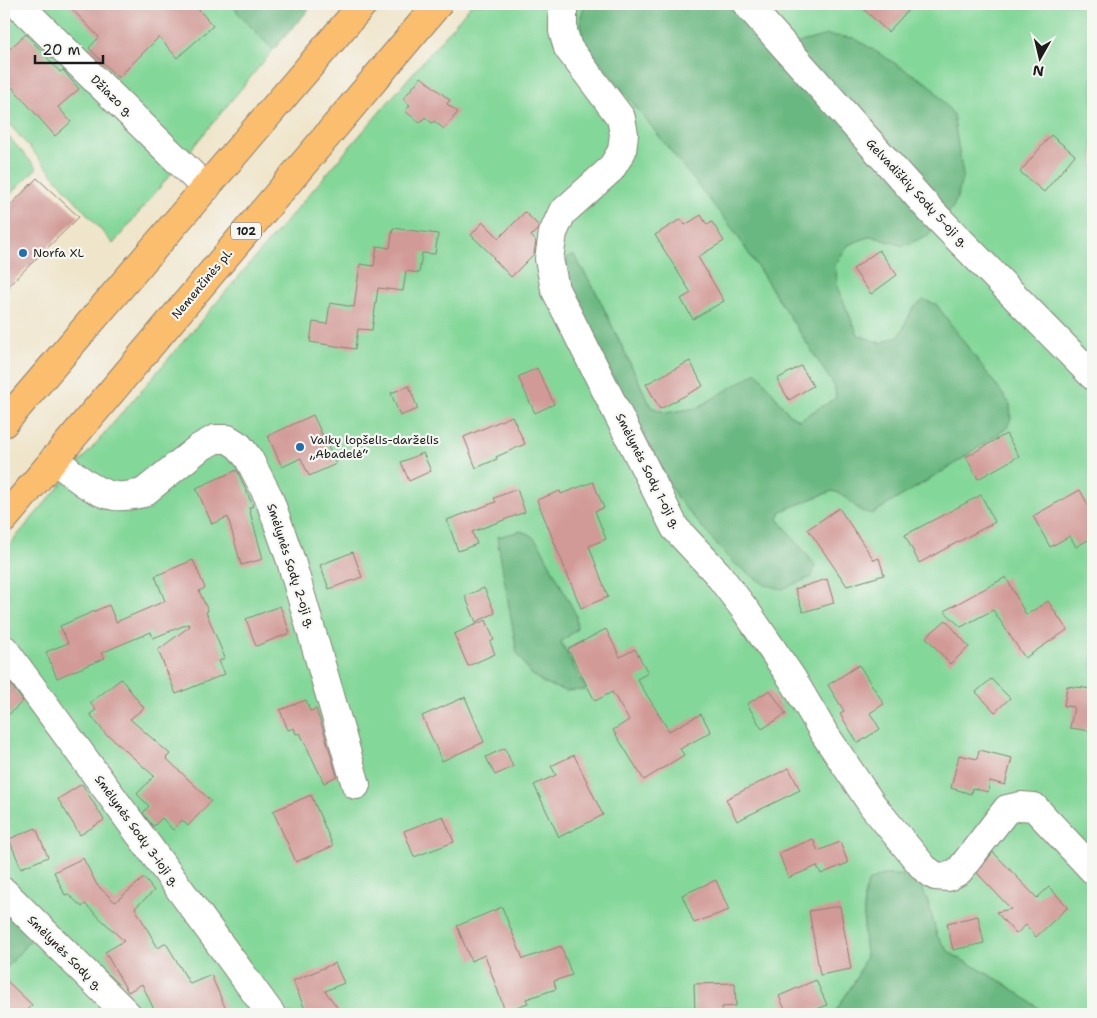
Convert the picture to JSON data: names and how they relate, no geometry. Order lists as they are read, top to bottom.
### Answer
{
  "streets": {
    "main road": ["102", "Nemenčinės pl."],
    "street": [
      "Džiazo g.",
      "Gelvadiškių Sodų 5-oji g.",
      "Smėlynės Sodų 1-oji g.",
      "Smėlynės Sodų 2-oji g.",
      "Smėlynės Sodų 3-ioji g.",
      "Smėlynės Sodų g."
    ]
  },
  "crossings": [
    ["Nemenčinės pl.", "Smėlynės Sodų 2-oji g."]
  ],
  "places": ["Norfa XL", "Vaikų lopšelis-darželis „Abadelė“"],
  "scale_bar": "20 m",
  "north": "bottom"
}
